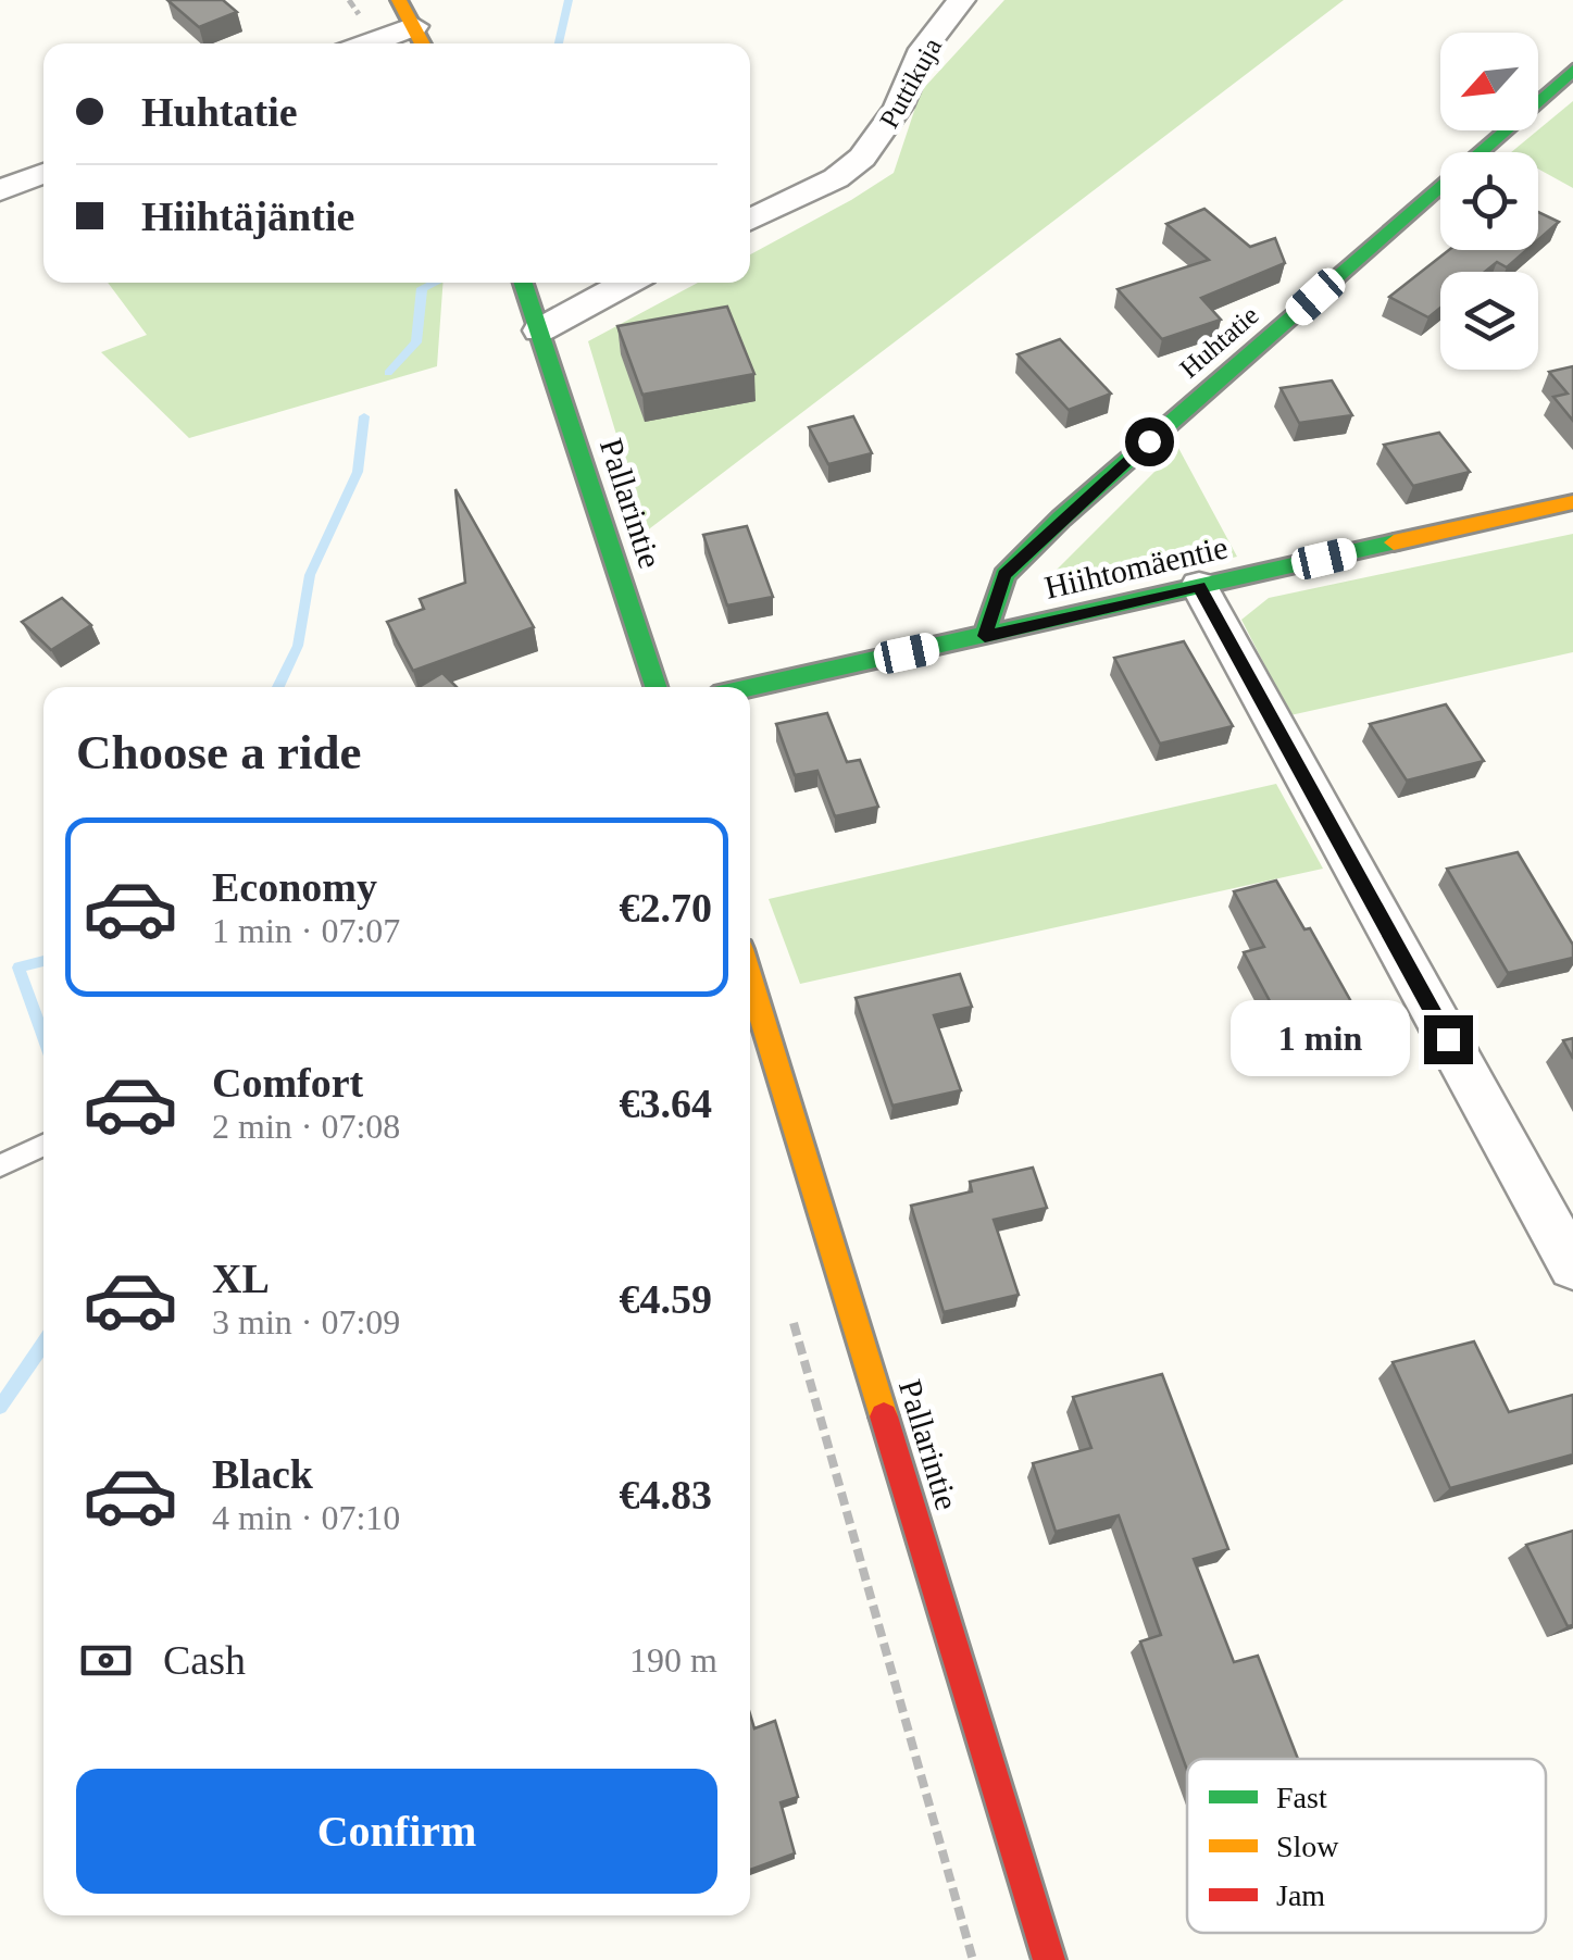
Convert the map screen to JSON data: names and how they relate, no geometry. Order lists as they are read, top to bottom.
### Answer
{
  "streets": {
    "street": [
      "Puttikuja",
      "Huhtatie",
      "Pallarintie",
      "Hiihtomäentie"
    ]
  },
  "crossings": [
    ["Huhtatie", "Hiihtomäentie"]
  ],
  "legend": ["Fast", "Slow", "Jam"],
  "north": "bottom left",
  "page": {
    "banner": ["Huhtatie", "Hiihtäjäntie"],
    "heading": "Choose a ride",
    "list": [
      {
        "name": "Economy",
        "note": "1 min · 07:07",
        "value": "€2.70"
      },
      {
        "name": "Comfort",
        "note": "2 min · 07:08",
        "value": "€3.64"
      },
      {
        "name": "XL",
        "note": "3 min · 07:09",
        "value": "€4.59"
      },
      {
        "name": "Black",
        "note": "4 min · 07:10",
        "value": "€4.83"
      }
    ],
    "bubble": "1 min",
    "pay": ["Cash", "190 m"],
    "buttons": "Confirm"
  }
}
